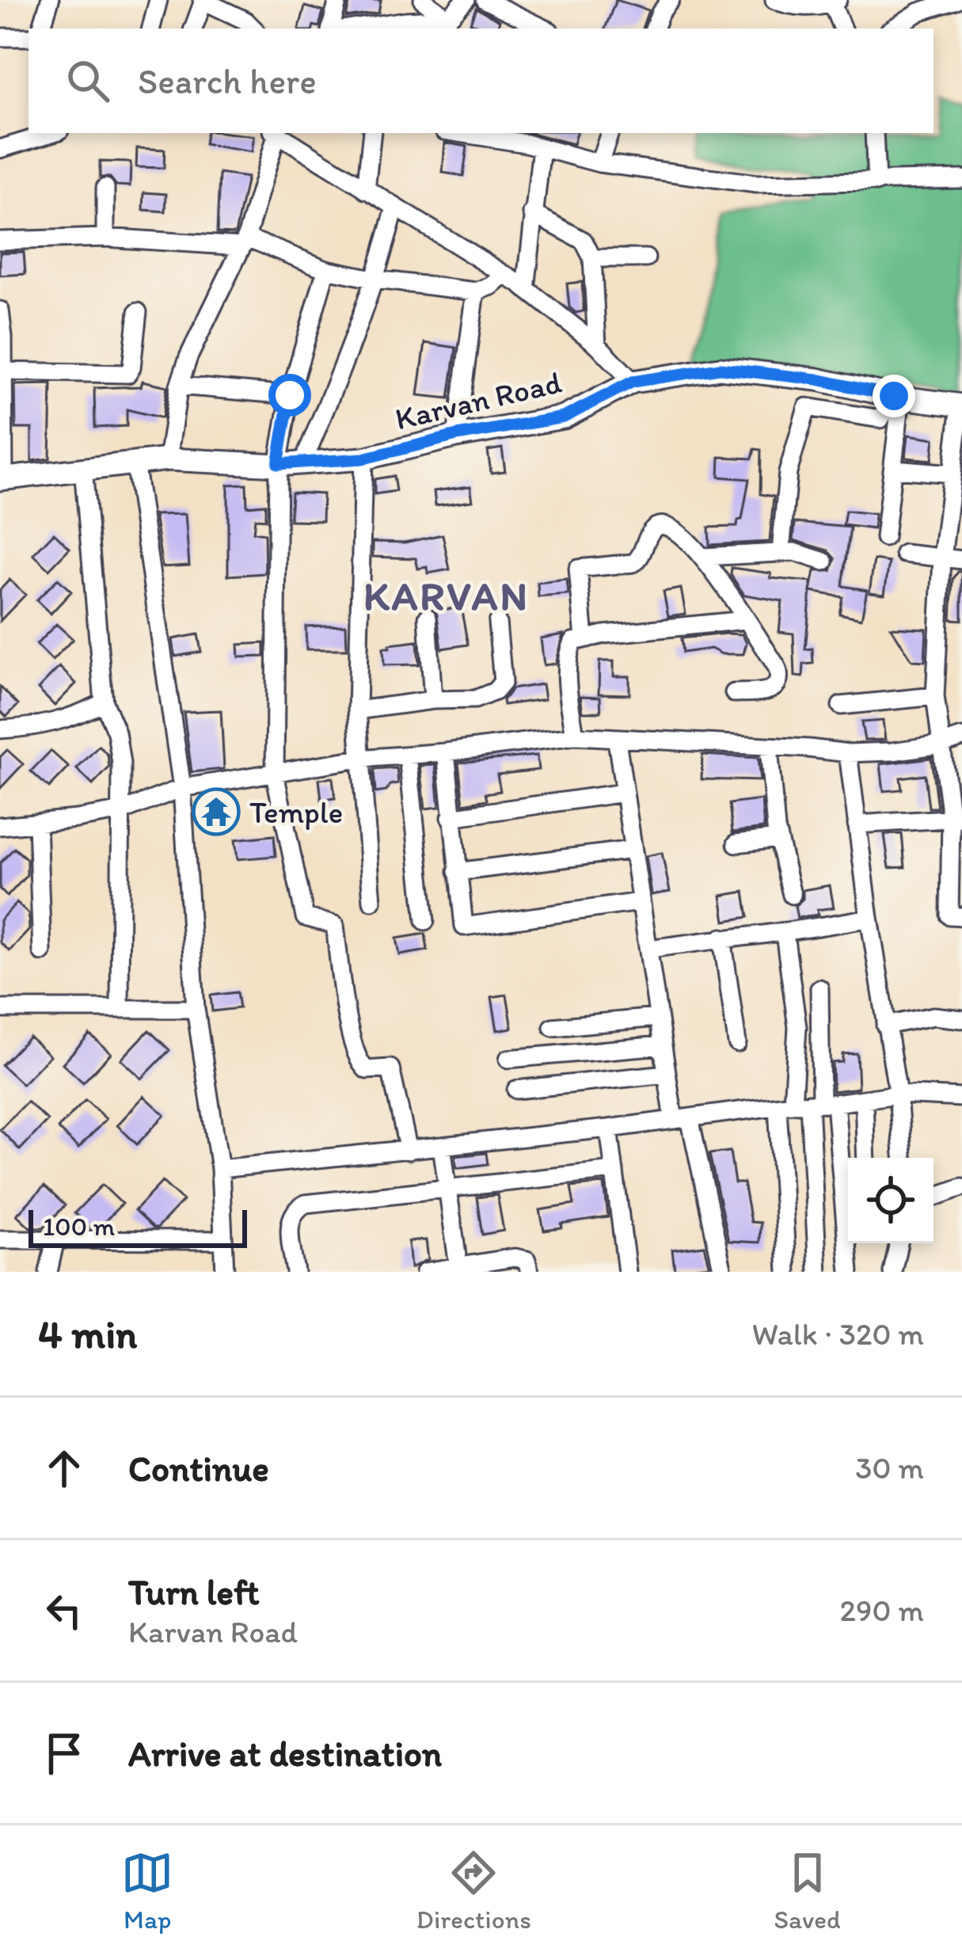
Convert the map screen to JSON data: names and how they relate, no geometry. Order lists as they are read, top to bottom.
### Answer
{
  "streets": {
    "street": ["Karvan Road"]
  },
  "districts": ["KARVAN"],
  "places": {
    "temple": ["Temple"]
  },
  "scale_bar": "100 m",
  "page": {
    "search": "Search here",
    "scale": "100 m",
    "heading": ["4 min", "Walk · 320 m"],
    "list": [
      ["Continue", "30 m"],
      ["Turn left", "Karvan Road", "290 m"],
      "Arrive at destination"
    ],
    "nav": ["Map", "Directions", "Saved"]
  }
}
